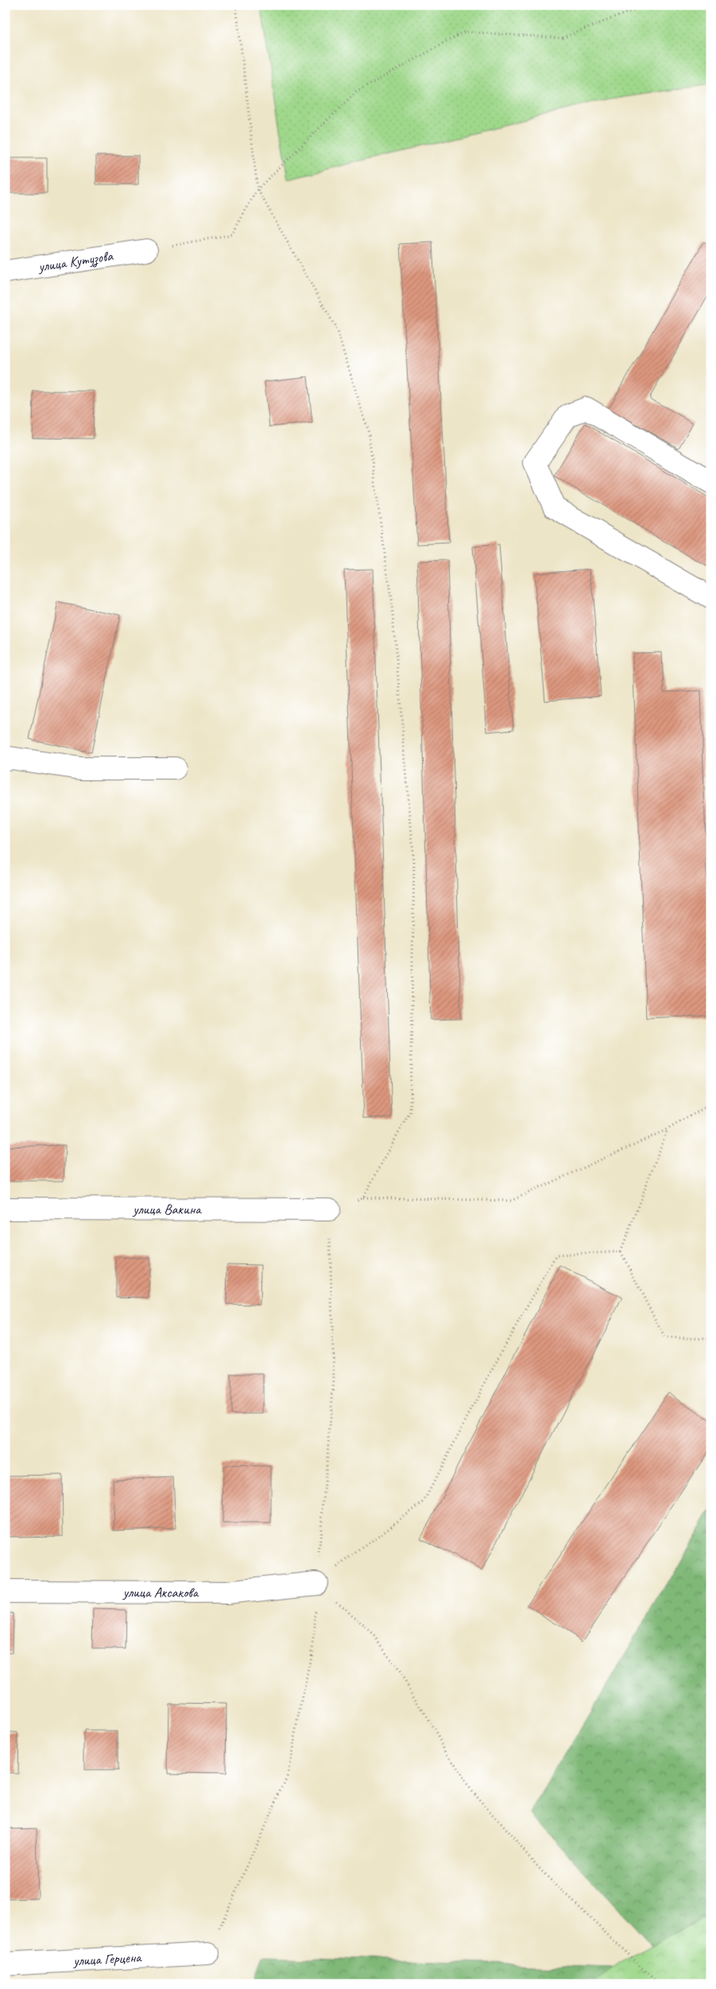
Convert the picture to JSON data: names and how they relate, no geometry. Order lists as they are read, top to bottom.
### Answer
{
  "streets": {
    "street": [
      "улица Кутузова",
      "улица Вакина",
      "улица Аксакова",
      "улица Герцена"
    ]
  }
}
